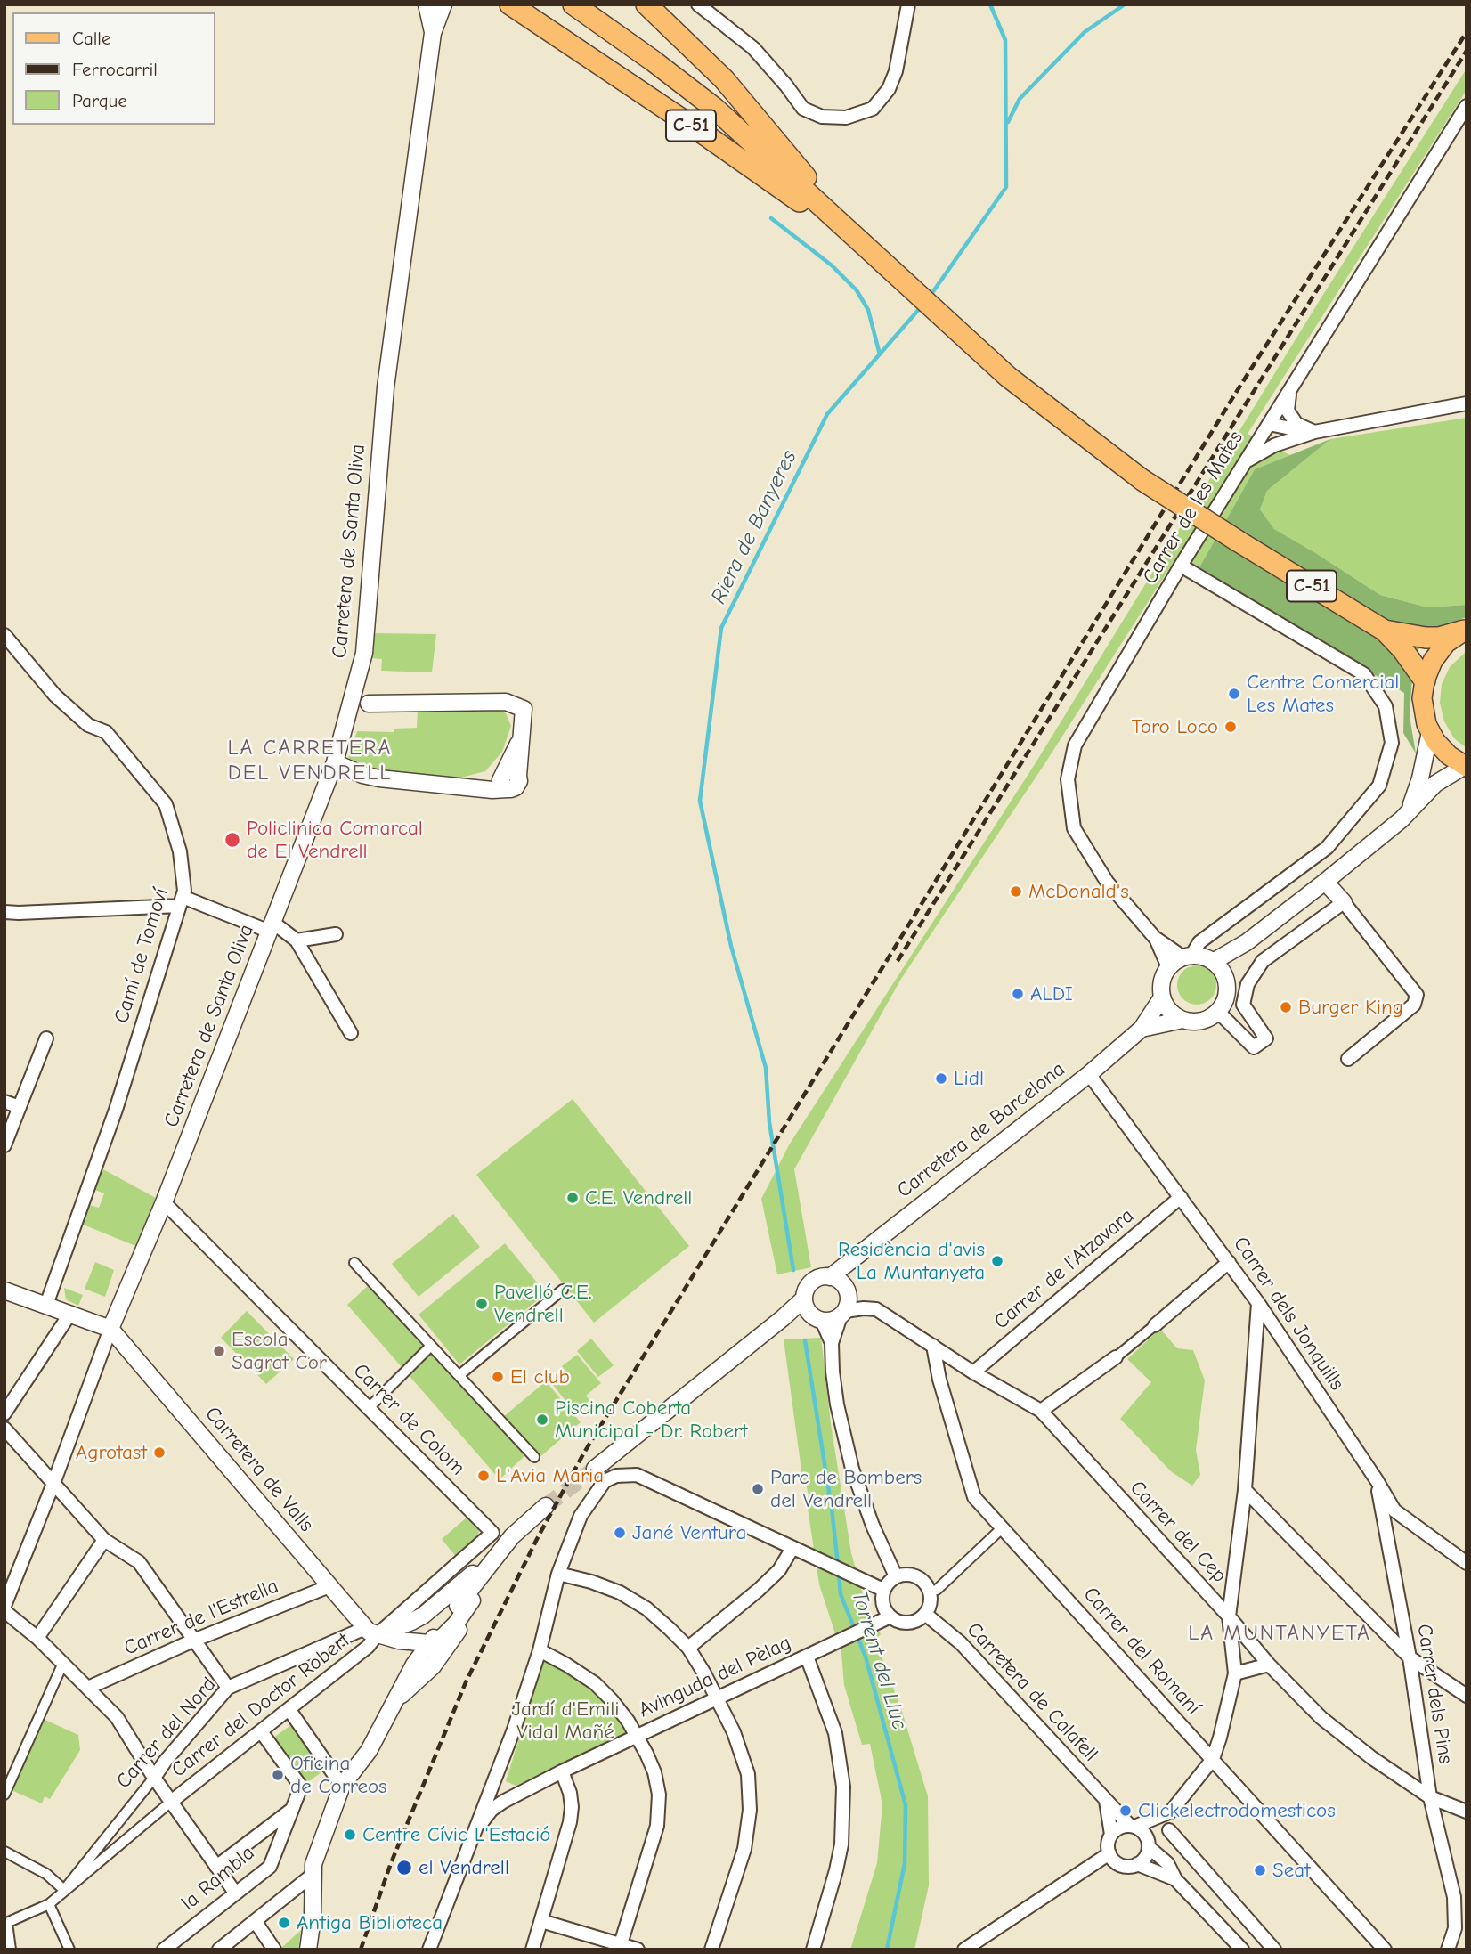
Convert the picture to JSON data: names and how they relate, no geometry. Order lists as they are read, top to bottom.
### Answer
{
  "streets": {
    "highway": ["C-51"],
    "street": [
      "Carrer de les Mates",
      "Carretera de Santa Oliva",
      "Camí de Tomoví",
      "Carretera de Barcelona",
      "Carrer de l'Atzavara",
      "Carrer dels Jonquills",
      "Carrer de Colom",
      "Carretera de Valls",
      "Carrer del Cep",
      "Carrer de l'Estrella",
      "Carrer del Romaní",
      "Avinguda del Pèlag",
      "Carretera de Calafell",
      "Carrer dels Pins",
      "Carrer del Doctor Robert",
      "Carrer del Nord",
      "la Rambla"
    ]
  },
  "crossings": [
    ["Carrer de les Mates", "Carretera de Barcelona"],
    ["Carretera de Santa Oliva", "Carrer de Colom"],
    ["Carretera de Santa Oliva", "Carretera de Valls"],
    ["Carretera de Barcelona", "Carrer dels Jonquills"],
    ["Carretera de Barcelona", "Carrer del Cep"],
    ["Carrer de l'Atzavara", "Carrer dels Jonquills"],
    ["Carrer de l'Atzavara", "Carrer del Cep"],
    ["Carrer dels Jonquills", "Carrer dels Pins"],
    ["Carrer de Colom", "Carrer del Doctor Robert"],
    ["Carretera de Valls", "Carrer de l'Estrella"],
    ["Carretera de Valls", "Carrer del Doctor Robert"],
    ["Carretera de Valls", "Carrer del Nord"],
    ["Carrer del Cep", "Carrer del Romaní"],
    ["Carrer del Cep", "Carrer dels Pins"],
    ["Avinguda del Pèlag", "Carretera de Calafell"],
    ["Carrer del Doctor Robert", "Carrer del Nord"],
    ["Carrer del Doctor Robert", "la Rambla"]
  ],
  "districts": ["LA CARRETERA DEL VENDRELL", "LA MUNTANYETA"],
  "water": ["Riera de Banyeres", "Torrent del Lluc"],
  "parks": ["Jardí d'Emili Vidal Mañé"],
  "places": [
    "Centre Comercial Les Mates",
    "Toro Loco",
    "Policlinica Comarcal de El Vendrell",
    "McDonald's",
    "ALDI",
    "Burger King",
    "Lidl",
    "C.E. Vendrell",
    "Residència d'avis La Muntanyeta",
    "Pavelló C.E. Vendrell",
    "Escola Sagrat Cor",
    "El club",
    "Piscina Coberta Municipal - Dr. Robert",
    "Agrotast",
    "L'Avia Maria",
    "Parc de Bombers del Vendrell",
    "Jané Ventura",
    "Oficina de Correos",
    "Clickelectrodomesticos",
    "Centre Cívic L'Estació",
    "el Vendrell",
    "Seat",
    "Antiga Biblioteca"
  ],
  "legend": ["Calle", "Ferrocarril", "Parque"]
}
